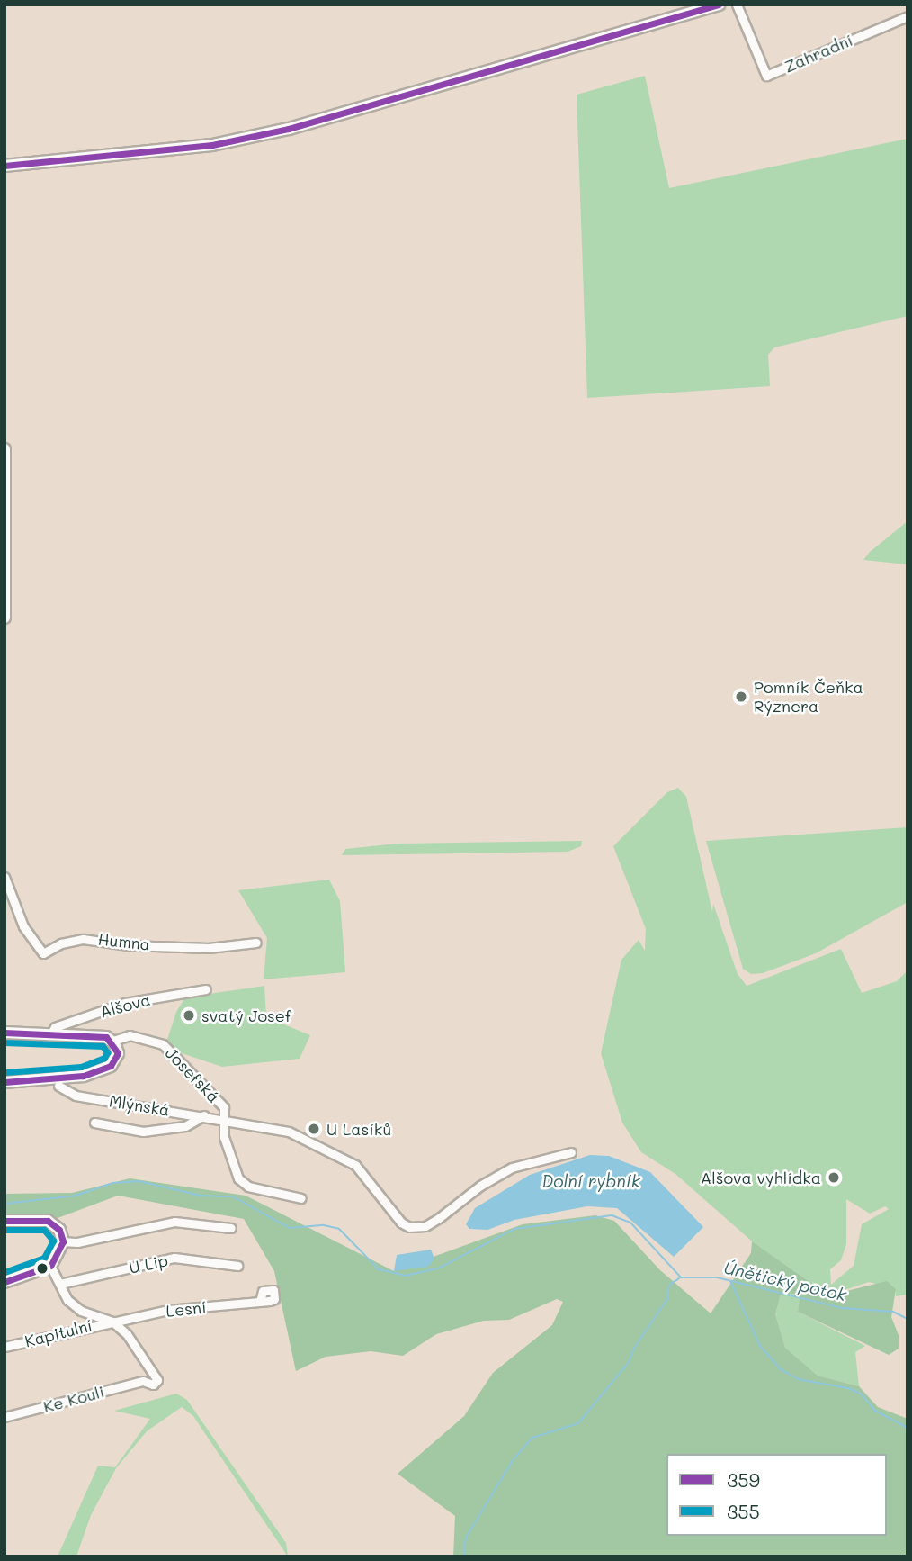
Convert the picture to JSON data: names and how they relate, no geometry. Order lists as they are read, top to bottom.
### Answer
{
  "streets": {
    "street": [
      "Zahradní",
      "Humna",
      "Alšova",
      "Josefská",
      "Mlýnská",
      "U Lip",
      "Lesní",
      "Kapitulní",
      "Ke Kouli"
    ]
  },
  "crossings": [
    ["Josefská", "Mlýnská"],
    ["Lesní", "Kapitulní"],
    ["Lesní", "Ke Kouli"],
    ["Kapitulní", "Ke Kouli"]
  ],
  "water": ["Dolní rybník", "Únětický potok"],
  "places": [
    "Pomník Čeňka Rýznera",
    "svatý Josef",
    "U Lasíků",
    "Alšova vyhlídka"
  ],
  "lines": ["transit line 359", "transit line 355"],
  "legend": ["359", "355"]
}
